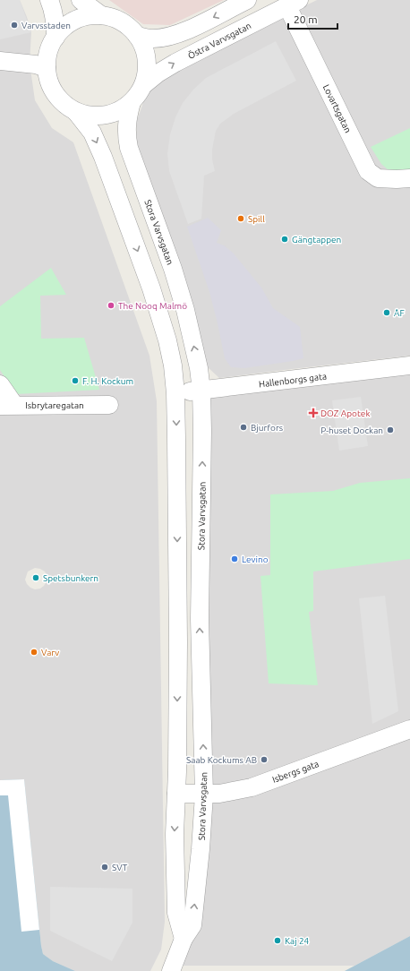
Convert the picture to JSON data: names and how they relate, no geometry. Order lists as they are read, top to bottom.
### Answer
{
  "streets": {
    "street": [
      "Östra Varvsgatan",
      "Lovartsgatan",
      "Stora Varvsgatan",
      "Hallenborgs gata",
      "Isbrytaregatan",
      "Isbergs gata"
    ]
  },
  "crossings": [
    ["Östra Varvsgatan", "Lovartsgatan"],
    ["Östra Varvsgatan", "Stora Varvsgatan"],
    ["Stora Varvsgatan", "Hallenborgs gata"],
    ["Stora Varvsgatan", "Isbergs gata"]
  ],
  "places": {
    "other": [
      "Varvsstaden",
      "Spill",
      "Gängtappen",
      "The Nooq Malmö",
      "ÅF",
      "F. H. Kockum",
      "Bjurfors",
      "P-huset Dockan",
      "Levino",
      "Spetsbunkern",
      "Varv",
      "Saab Kockums AB",
      "SVT",
      "Kaj 24"
    ],
    "health": ["DOZ Apotek"]
  },
  "scale_bar": "20 m"
}
